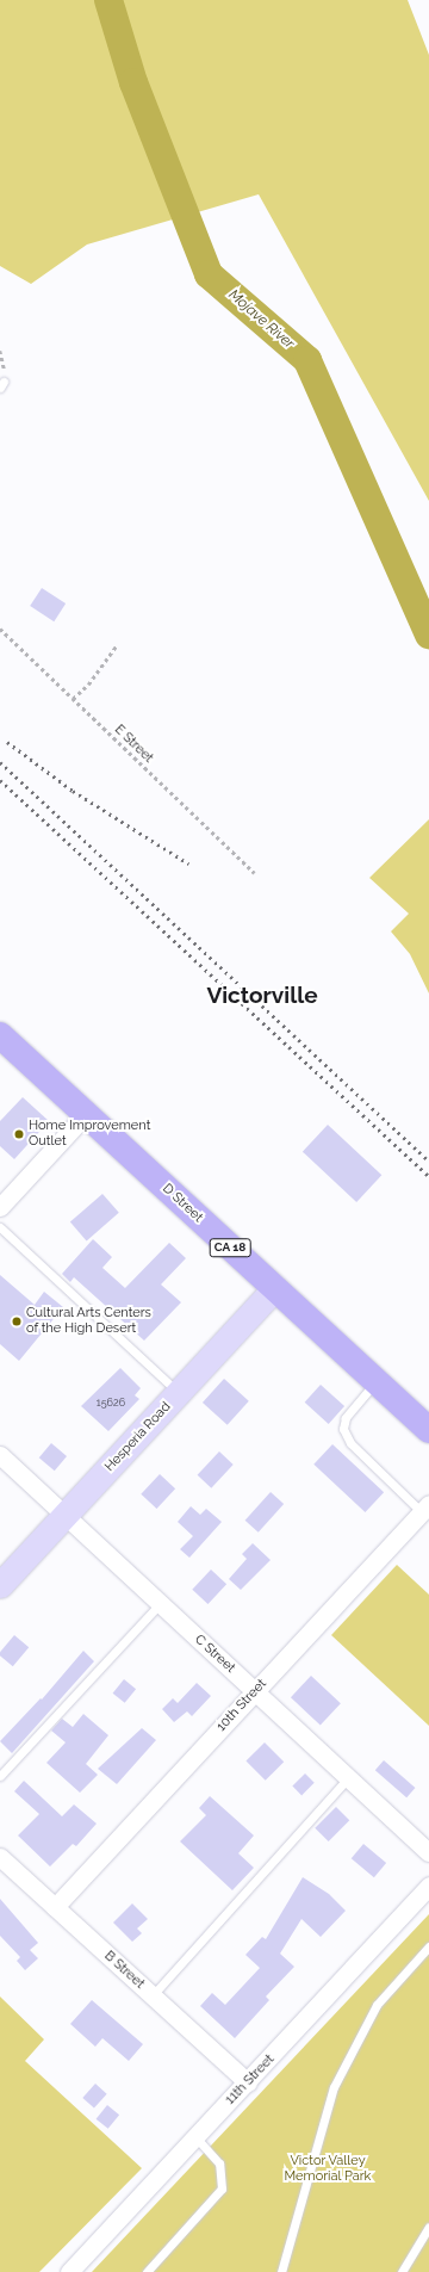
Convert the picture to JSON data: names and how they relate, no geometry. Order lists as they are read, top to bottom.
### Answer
{
  "streets": {
    "main road": ["D Street", "CA 18", "Hesperia Road"],
    "street": [
      "C Street",
      "10th Street",
      "B Street",
      "11th Street"
    ],
    "path": ["E Street"]
  },
  "crossings": [
    ["D Street", "Hesperia Road"],
    ["Hesperia Road", "C Street"],
    ["C Street", "10th Street"],
    ["10th Street", "B Street"],
    ["B Street", "11th Street"]
  ],
  "districts": ["Victorville"],
  "water": ["Mojave River"],
  "parks": ["Victor Valley Memorial Park"],
  "places": ["Home Improvement Outlet", "Cultural Arts Centers of the High Desert"],
  "house_numbers": ["15626"]
}
